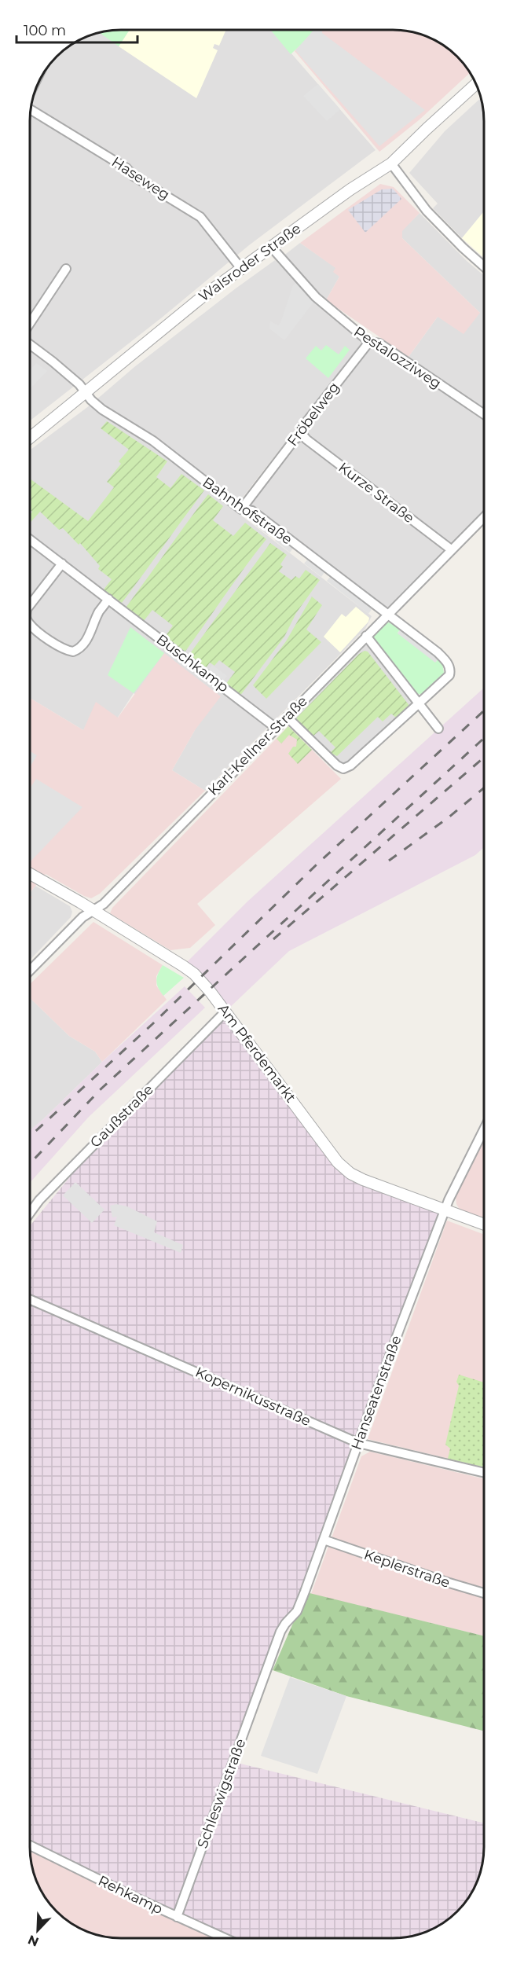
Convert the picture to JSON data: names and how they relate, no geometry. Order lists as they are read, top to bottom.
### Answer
{
  "streets": {
    "street": [
      "Haseweg",
      "Walsroder Straße",
      "Pestalozziweg",
      "Fröbelweg",
      "Kurze Straße",
      "Bahnhofstraße",
      "Buschkamp",
      "Karl-Kellner-Straße",
      "Am Pferdemarkt",
      "Gaußstraße",
      "Hanseatenstraße",
      "Kopernikusstraße",
      "Keplerstraße",
      "Schleswigstraße",
      "Rehkamp"
    ]
  },
  "crossings": [
    ["Haseweg", "Walsroder Straße"],
    ["Walsroder Straße", "Pestalozziweg"],
    ["Walsroder Straße", "Bahnhofstraße"],
    ["Pestalozziweg", "Fröbelweg"],
    ["Fröbelweg", "Kurze Straße"],
    ["Fröbelweg", "Bahnhofstraße"],
    ["Kurze Straße", "Karl-Kellner-Straße"],
    ["Bahnhofstraße", "Karl-Kellner-Straße"],
    ["Buschkamp", "Karl-Kellner-Straße"],
    ["Karl-Kellner-Straße", "Am Pferdemarkt"],
    ["Am Pferdemarkt", "Gaußstraße"],
    ["Am Pferdemarkt", "Hanseatenstraße"],
    ["Hanseatenstraße", "Kopernikusstraße"],
    ["Hanseatenstraße", "Keplerstraße"],
    ["Hanseatenstraße", "Schleswigstraße"],
    ["Schleswigstraße", "Rehkamp"]
  ],
  "scale_bar": "100 m",
  "north": "bottom left"
}
